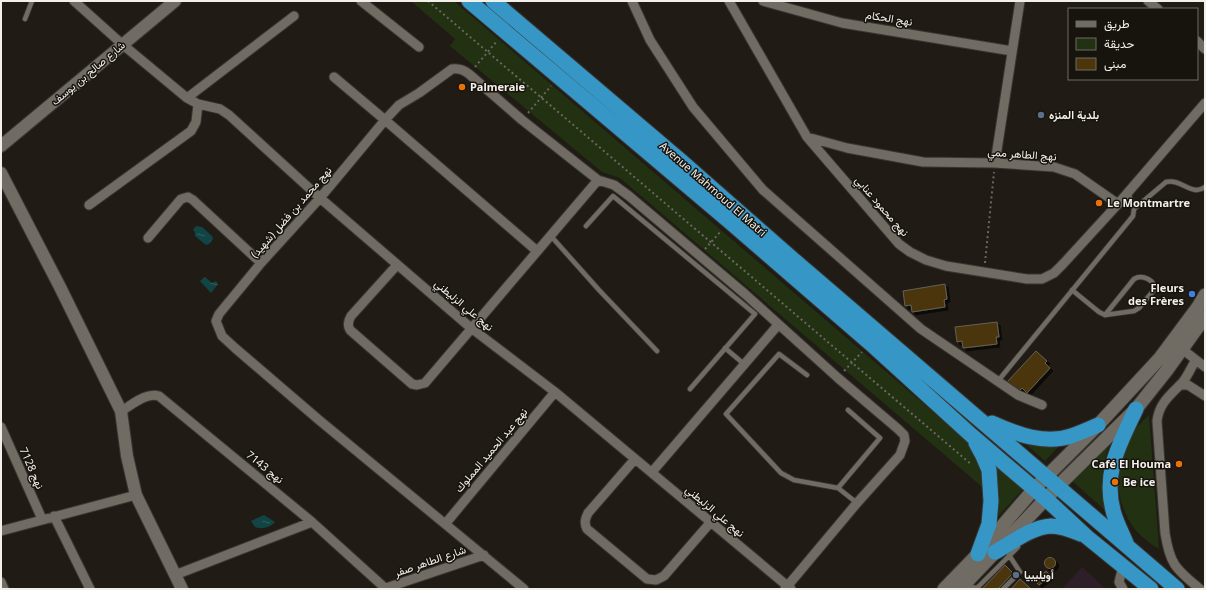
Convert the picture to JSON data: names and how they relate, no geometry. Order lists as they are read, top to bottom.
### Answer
{
  "streets": {
    "highway": ["Avenue Mahmoud El Matri"],
    "street": [
      "نهج الحكام",
      "شارع صالح بن يوسف",
      "نهج الطاهر ممي",
      "نهج محمود عنابي",
      "نهج محمد بن فضل (شهيد)",
      "نهج علي الزليطني",
      "نهج عبد الحميد المملوك",
      "نهج 7143",
      "نهج 7128",
      "شارع الطاهر صفر"
    ]
  },
  "crossings": [
    ["شارع صالح بن يوسف", "نهج علي الزليطني"],
    ["نهج الطاهر ممي", "نهج محمود عنابي"],
    ["نهج محمد بن فضل (شهيد)", "نهج علي الزليطني"],
    ["نهج محمد بن فضل (شهيد)", "نهج عبد الحميد المملوك"],
    ["نهج علي الزليطني", "نهج عبد الحميد المملوك"],
    ["نهج 7143", "شارع الطاهر صفر"]
  ],
  "places": [
    "Palmeraie",
    "بلدية المنزه",
    "Le Montmartre",
    "Fleurs des Frères",
    "Café El Houma",
    "Be ice",
    "أويليبيا"
  ],
  "legend": ["طريق", "حديقة", "مبنى"]
}
